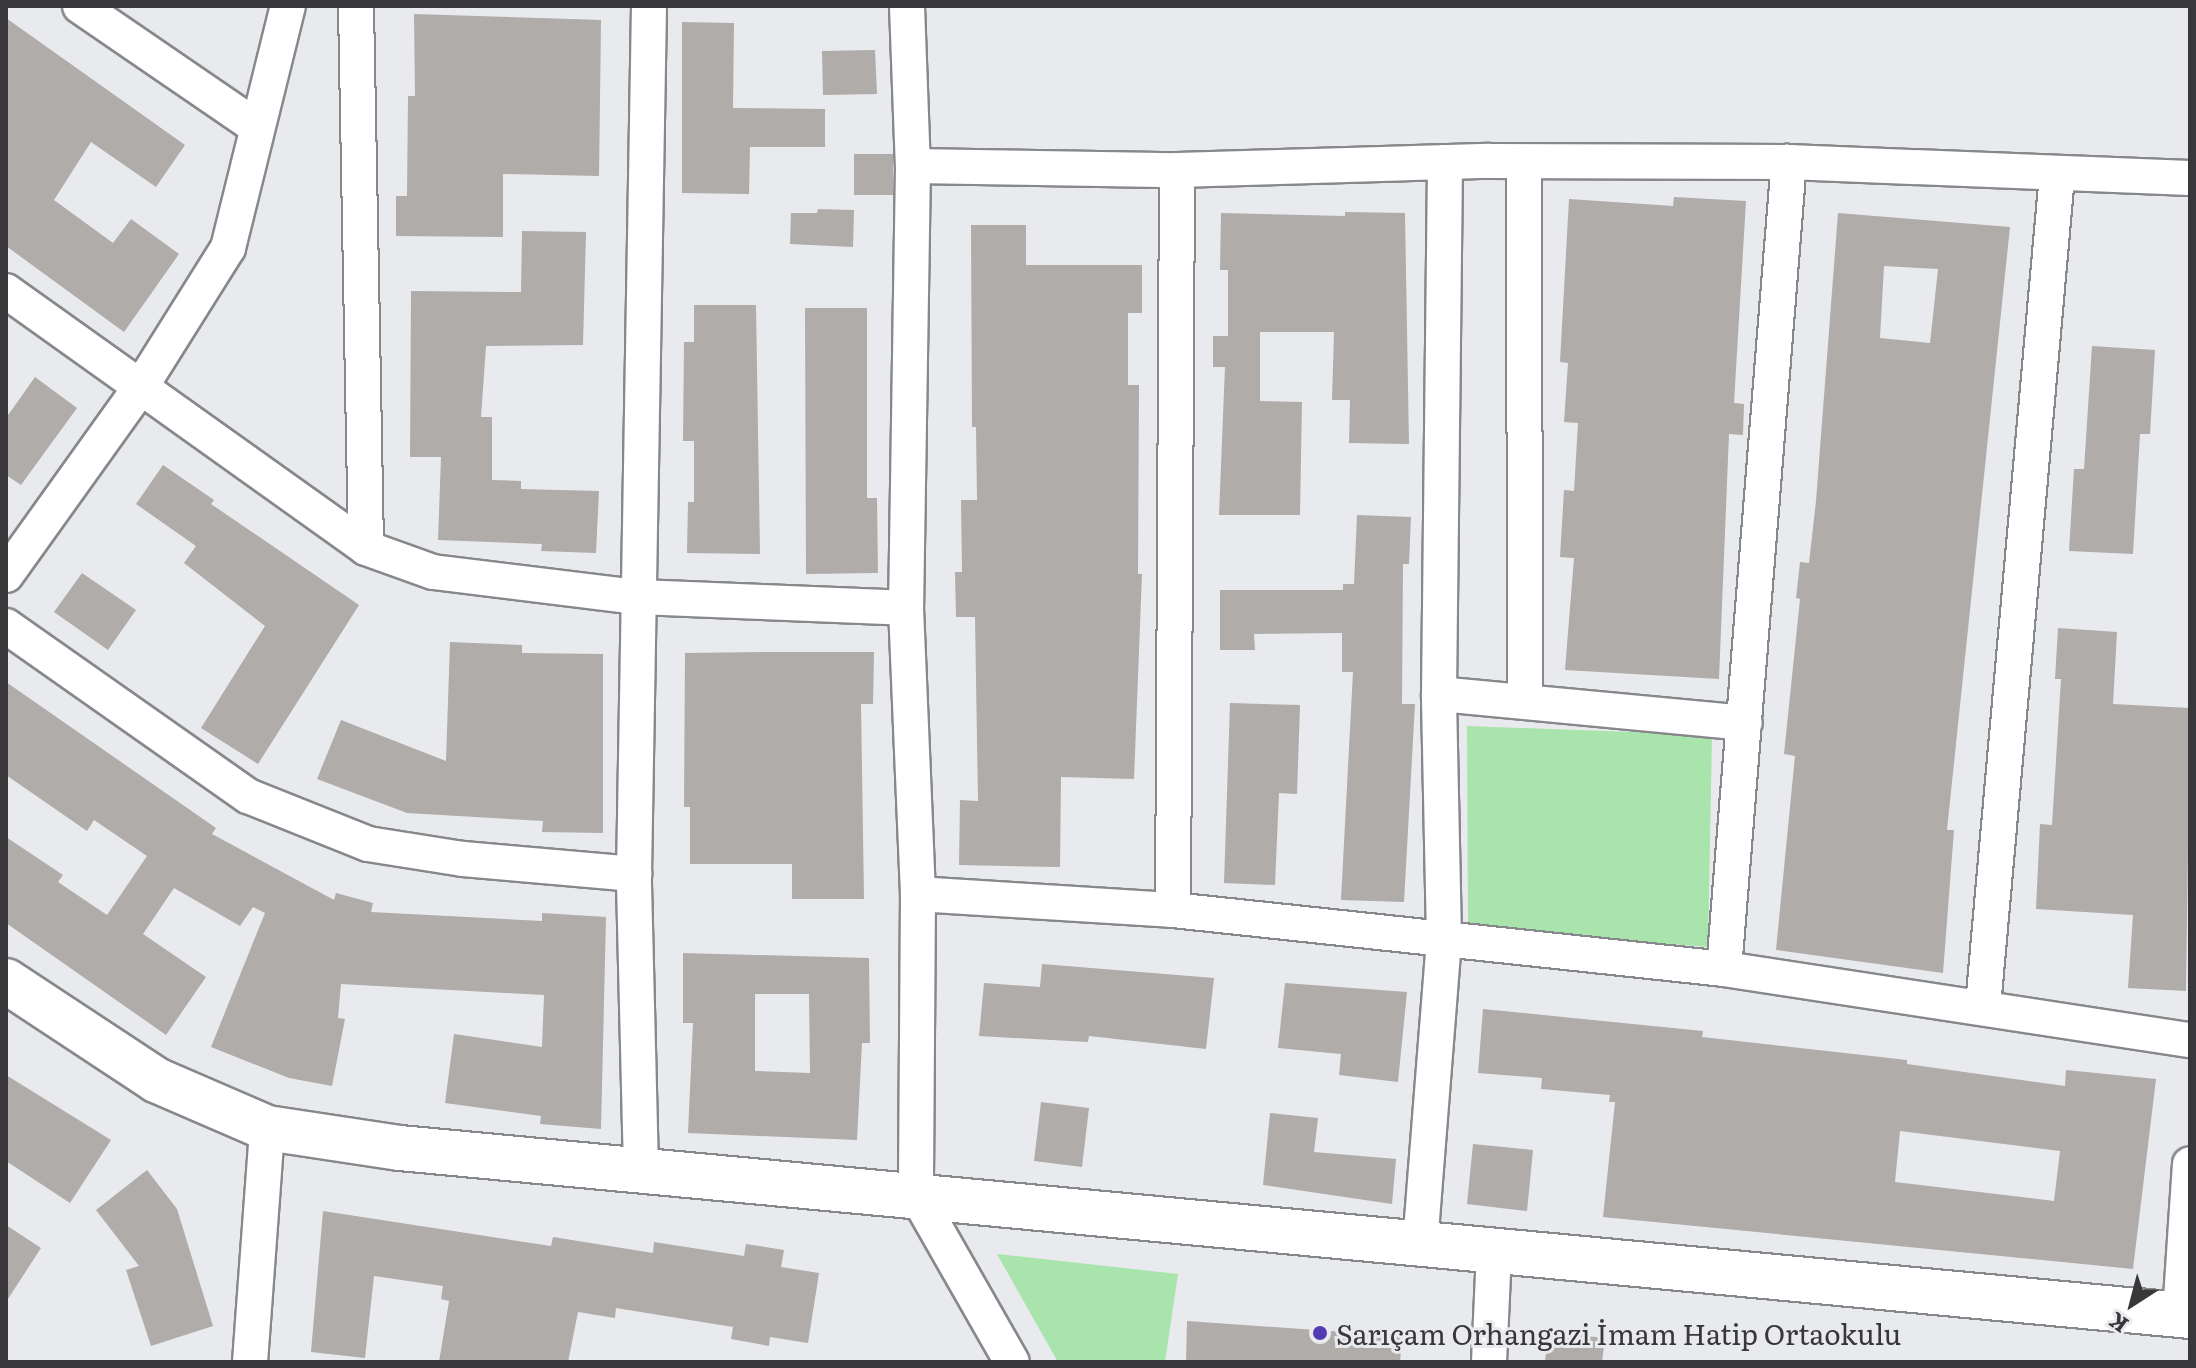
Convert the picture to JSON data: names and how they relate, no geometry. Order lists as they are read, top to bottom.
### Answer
{
  "places": ["Sarıçam Orhangazi İmam Hatip Ortaokulu"],
  "north": "bottom left"
}
